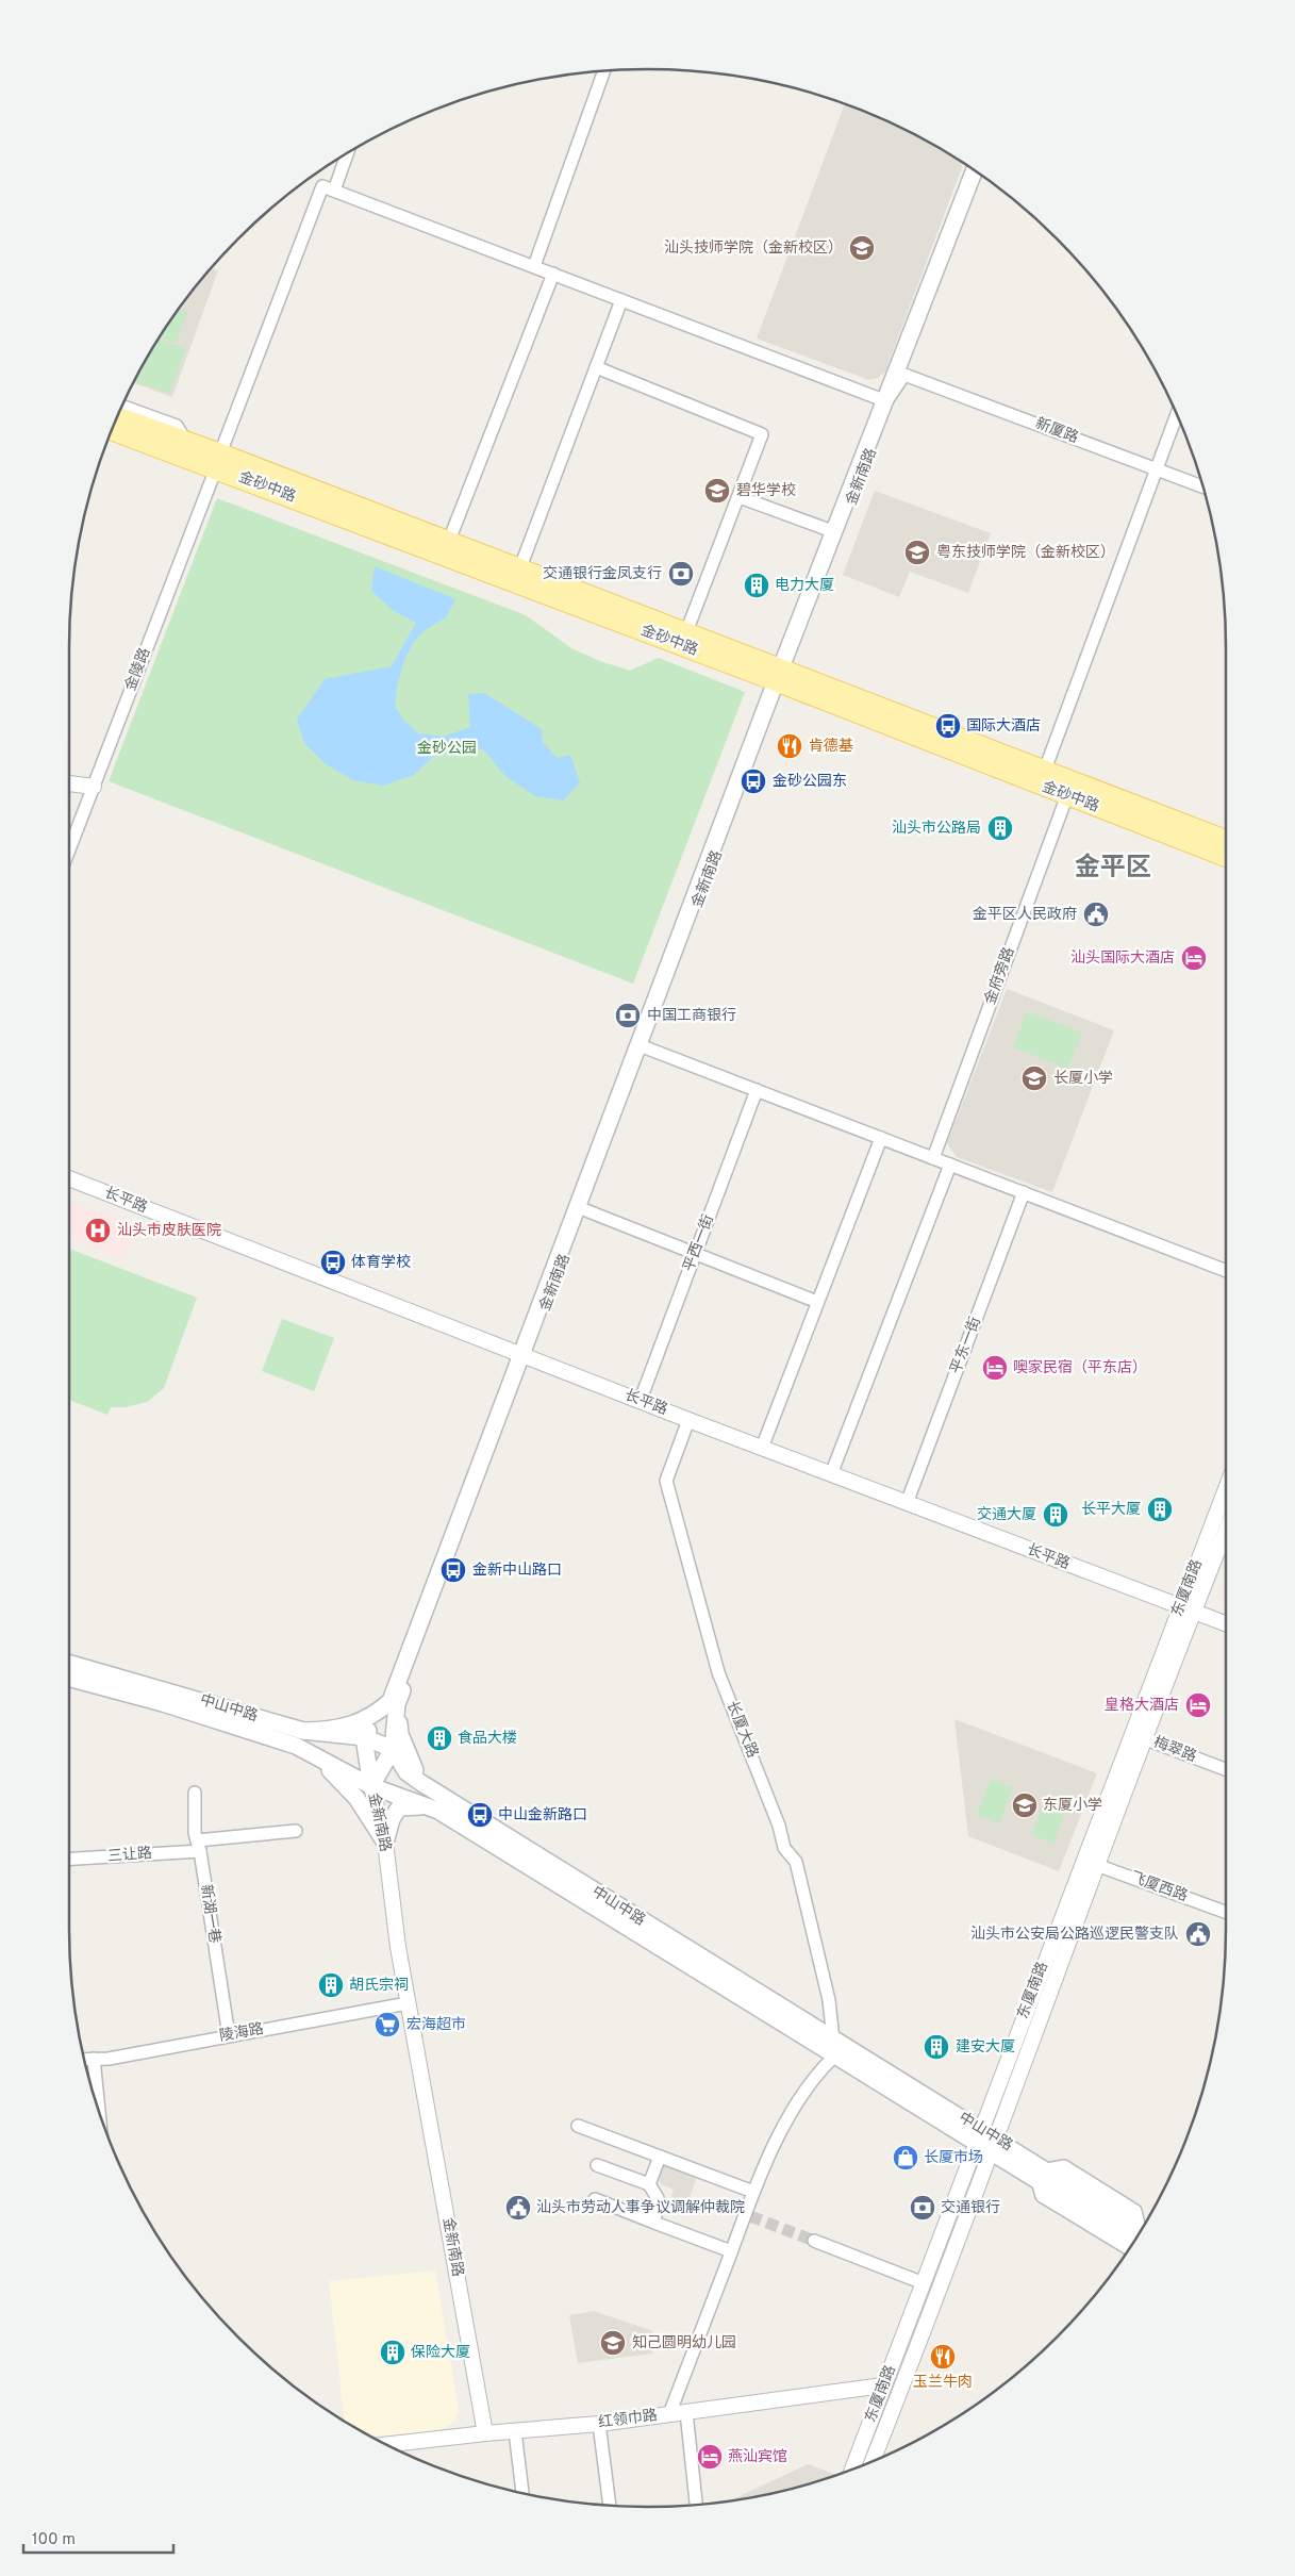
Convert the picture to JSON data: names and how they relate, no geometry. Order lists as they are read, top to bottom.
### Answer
{
  "streets": {
    "main road": ["金新南路", "金砂中路", "中山中路"],
    "street": [
      "新厦路",
      "金陵路",
      "金府旁路",
      "长平路",
      "平西一街",
      "平东一街",
      "东厦南路",
      "长厦大路",
      "梅翠路",
      "三让路",
      "飞厦西路",
      "新湖一巷",
      "陵海路",
      "红领巾路"
    ]
  },
  "crossings": [
    ["新厦路", "金新南路"],
    ["金新南路", "金砂中路"],
    ["金新南路", "长平路"],
    ["金新南路", "中山中路"],
    ["金新南路", "陵海路"],
    ["金新南路", "红领巾路"],
    ["金砂中路", "金陵路"],
    ["金砂中路", "金府旁路"],
    ["长平路", "平西一街"],
    ["长平路", "平东一街"],
    ["长平路", "东厦南路"],
    ["长平路", "长厦大路"],
    ["东厦南路", "中山中路"],
    ["东厦南路", "梅翠路"],
    ["东厦南路", "飞厦西路"],
    ["东厦南路", "红领巾路"],
    ["中山中路", "长厦大路"],
    ["三让路", "新湖一巷"],
    ["新湖一巷", "陵海路"]
  ],
  "districts": ["金平区"],
  "parks": ["金砂公园"],
  "places": {
    "school or university": [
      "汕头技师学院（金新校区）",
      "碧华学校",
      "粤东技师学院（金新校区）",
      "长厦小学",
      "东厦小学",
      "知己圆明幼儿园"
    ],
    "bank": ["交通银行金凤支行", "中国工商银行", "交通银行"],
    "building": [
      "电力大厦",
      "汕头市公路局",
      "长平大厦",
      "交通大厦",
      "食品大楼",
      "胡氏宗祠",
      "建安大厦",
      "保险大厦"
    ],
    "bus stop": [
      "国际大酒店",
      "金砂公园东",
      "体育学校",
      "金新中山路口",
      "中山金新路口"
    ],
    "restaurant": ["肯德基", "玉兰牛肉"],
    "public building": ["金平区人民政府", "汕头市公安局公路巡逻民警支队", "汕头市劳动人事争议调解仲裁院"],
    "hotel": [
      "汕头国际大酒店",
      "噢家民宿（平东店）",
      "皇格大酒店",
      "燕汕宾馆"
    ],
    "hospital": ["汕头市皮肤医院"],
    "supermarket": ["宏海超市"],
    "shop": ["长厦市场"]
  },
  "scale_bar": "100 m"
}
